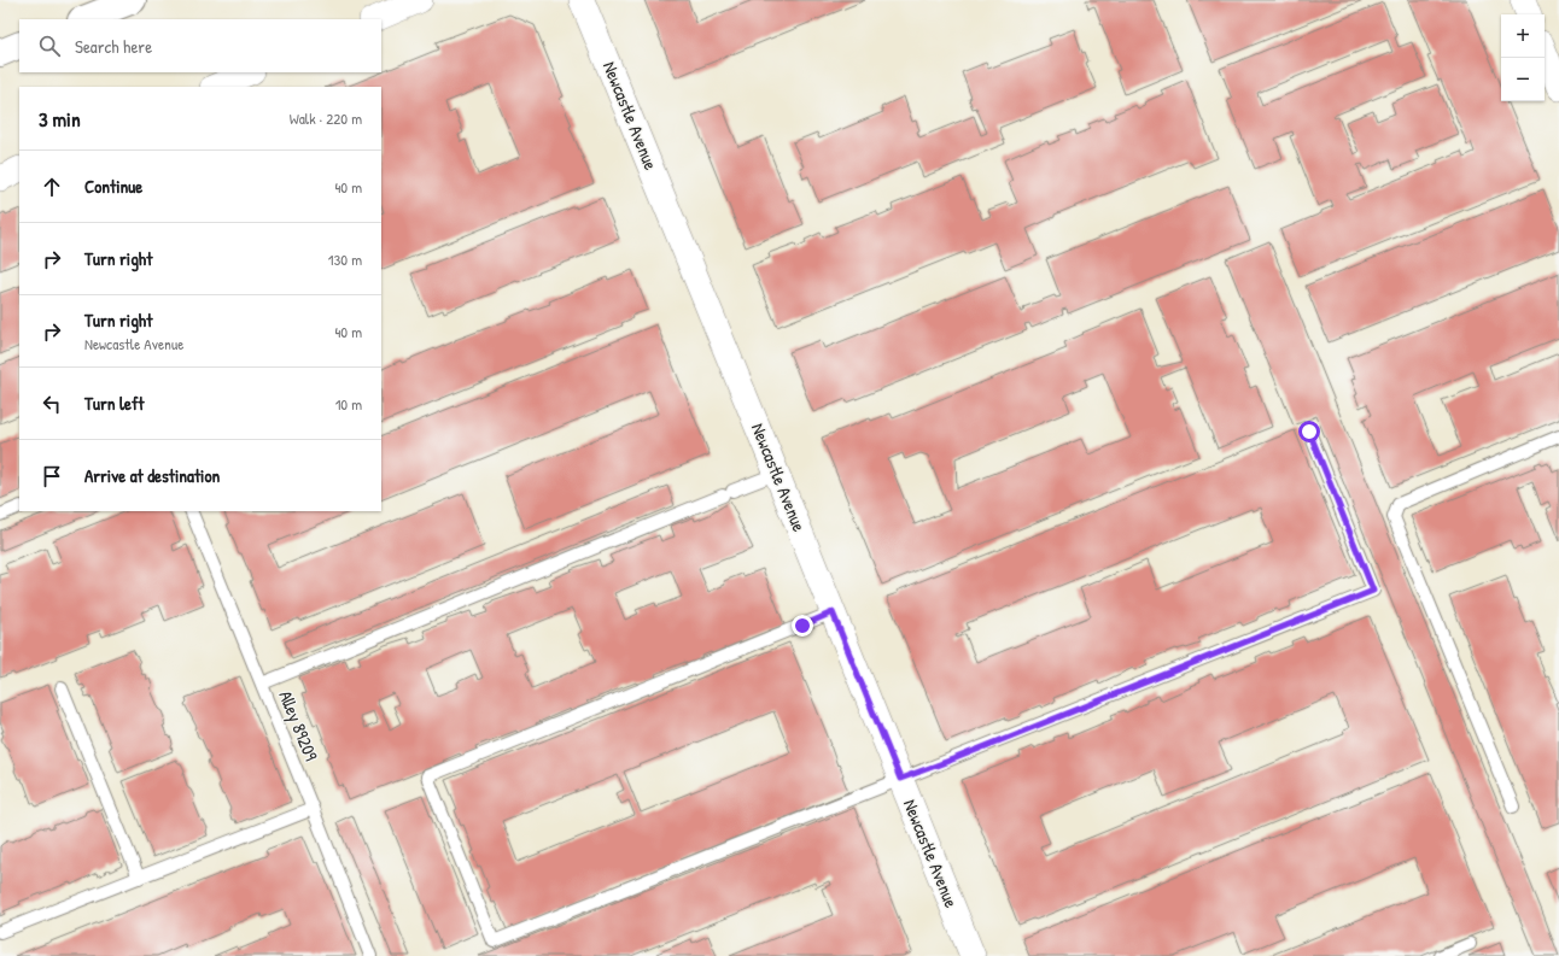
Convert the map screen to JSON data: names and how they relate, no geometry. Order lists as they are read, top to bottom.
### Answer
{
  "streets": {
    "street": ["Newcastle Avenue"],
    "lane": ["Alley 89209"]
  },
  "page": {
    "map_buttons": ["+", "−"],
    "search": "Search here",
    "heading": ["3 min", "Walk · 220 m"],
    "list": [
      ["Continue", "40 m"],
      ["Turn right", "130 m"],
      ["Turn right", "Newcastle Avenue", "40 m"],
      ["Turn left", "10 m"],
      "Arrive at destination"
    ]
  }
}
